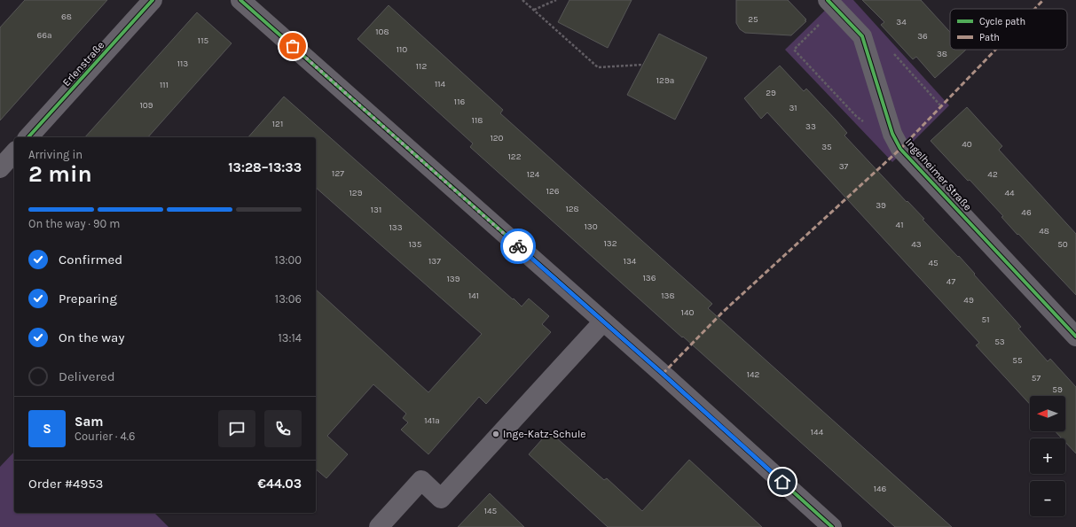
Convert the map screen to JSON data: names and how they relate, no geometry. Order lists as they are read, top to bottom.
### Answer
{
  "streets": {
    "street": ["Erlenstraße", "Ingelheimer Straße"]
  },
  "places": ["Inge-Katz-Schule"],
  "house_numbers": [
    "68",
    "25",
    "34",
    "108",
    "66a",
    "36",
    "115",
    "110",
    "38",
    "113",
    "112",
    "129a",
    "114",
    "111",
    "29",
    "116",
    "109",
    "31",
    "118",
    "121",
    "33",
    "120",
    "40",
    "35",
    "122",
    "37",
    "127",
    "124",
    "42",
    "126",
    "129",
    "44",
    "39",
    "128",
    "131",
    "46",
    "41",
    "130",
    "133",
    "48",
    "132",
    "135",
    "43",
    "50",
    "137",
    "134",
    "45",
    "136",
    "139",
    "47",
    "141",
    "138",
    "49",
    "140",
    "51",
    "53",
    "55",
    "142",
    "57",
    "59",
    "141a",
    "144",
    "146",
    "145"
  ],
  "legend": ["Cycle path", "Path"],
  "north": "left",
  "page": {
    "heading": ["2 min", "Arriving in", "13:28–13:33"],
    "panel": [
      "Sam",
      "Courier · 4.6",
      "Order #4953",
      "€44.03"
    ],
    "bar": "On the way · 90 m",
    "list": [
      ["Confirmed", "13:00"],
      ["Preparing", "13:06"],
      ["On the way", "13:14"],
      "Delivered"
    ],
    "map_buttons": ["+", "−"],
    "round": "S"
  }
}
